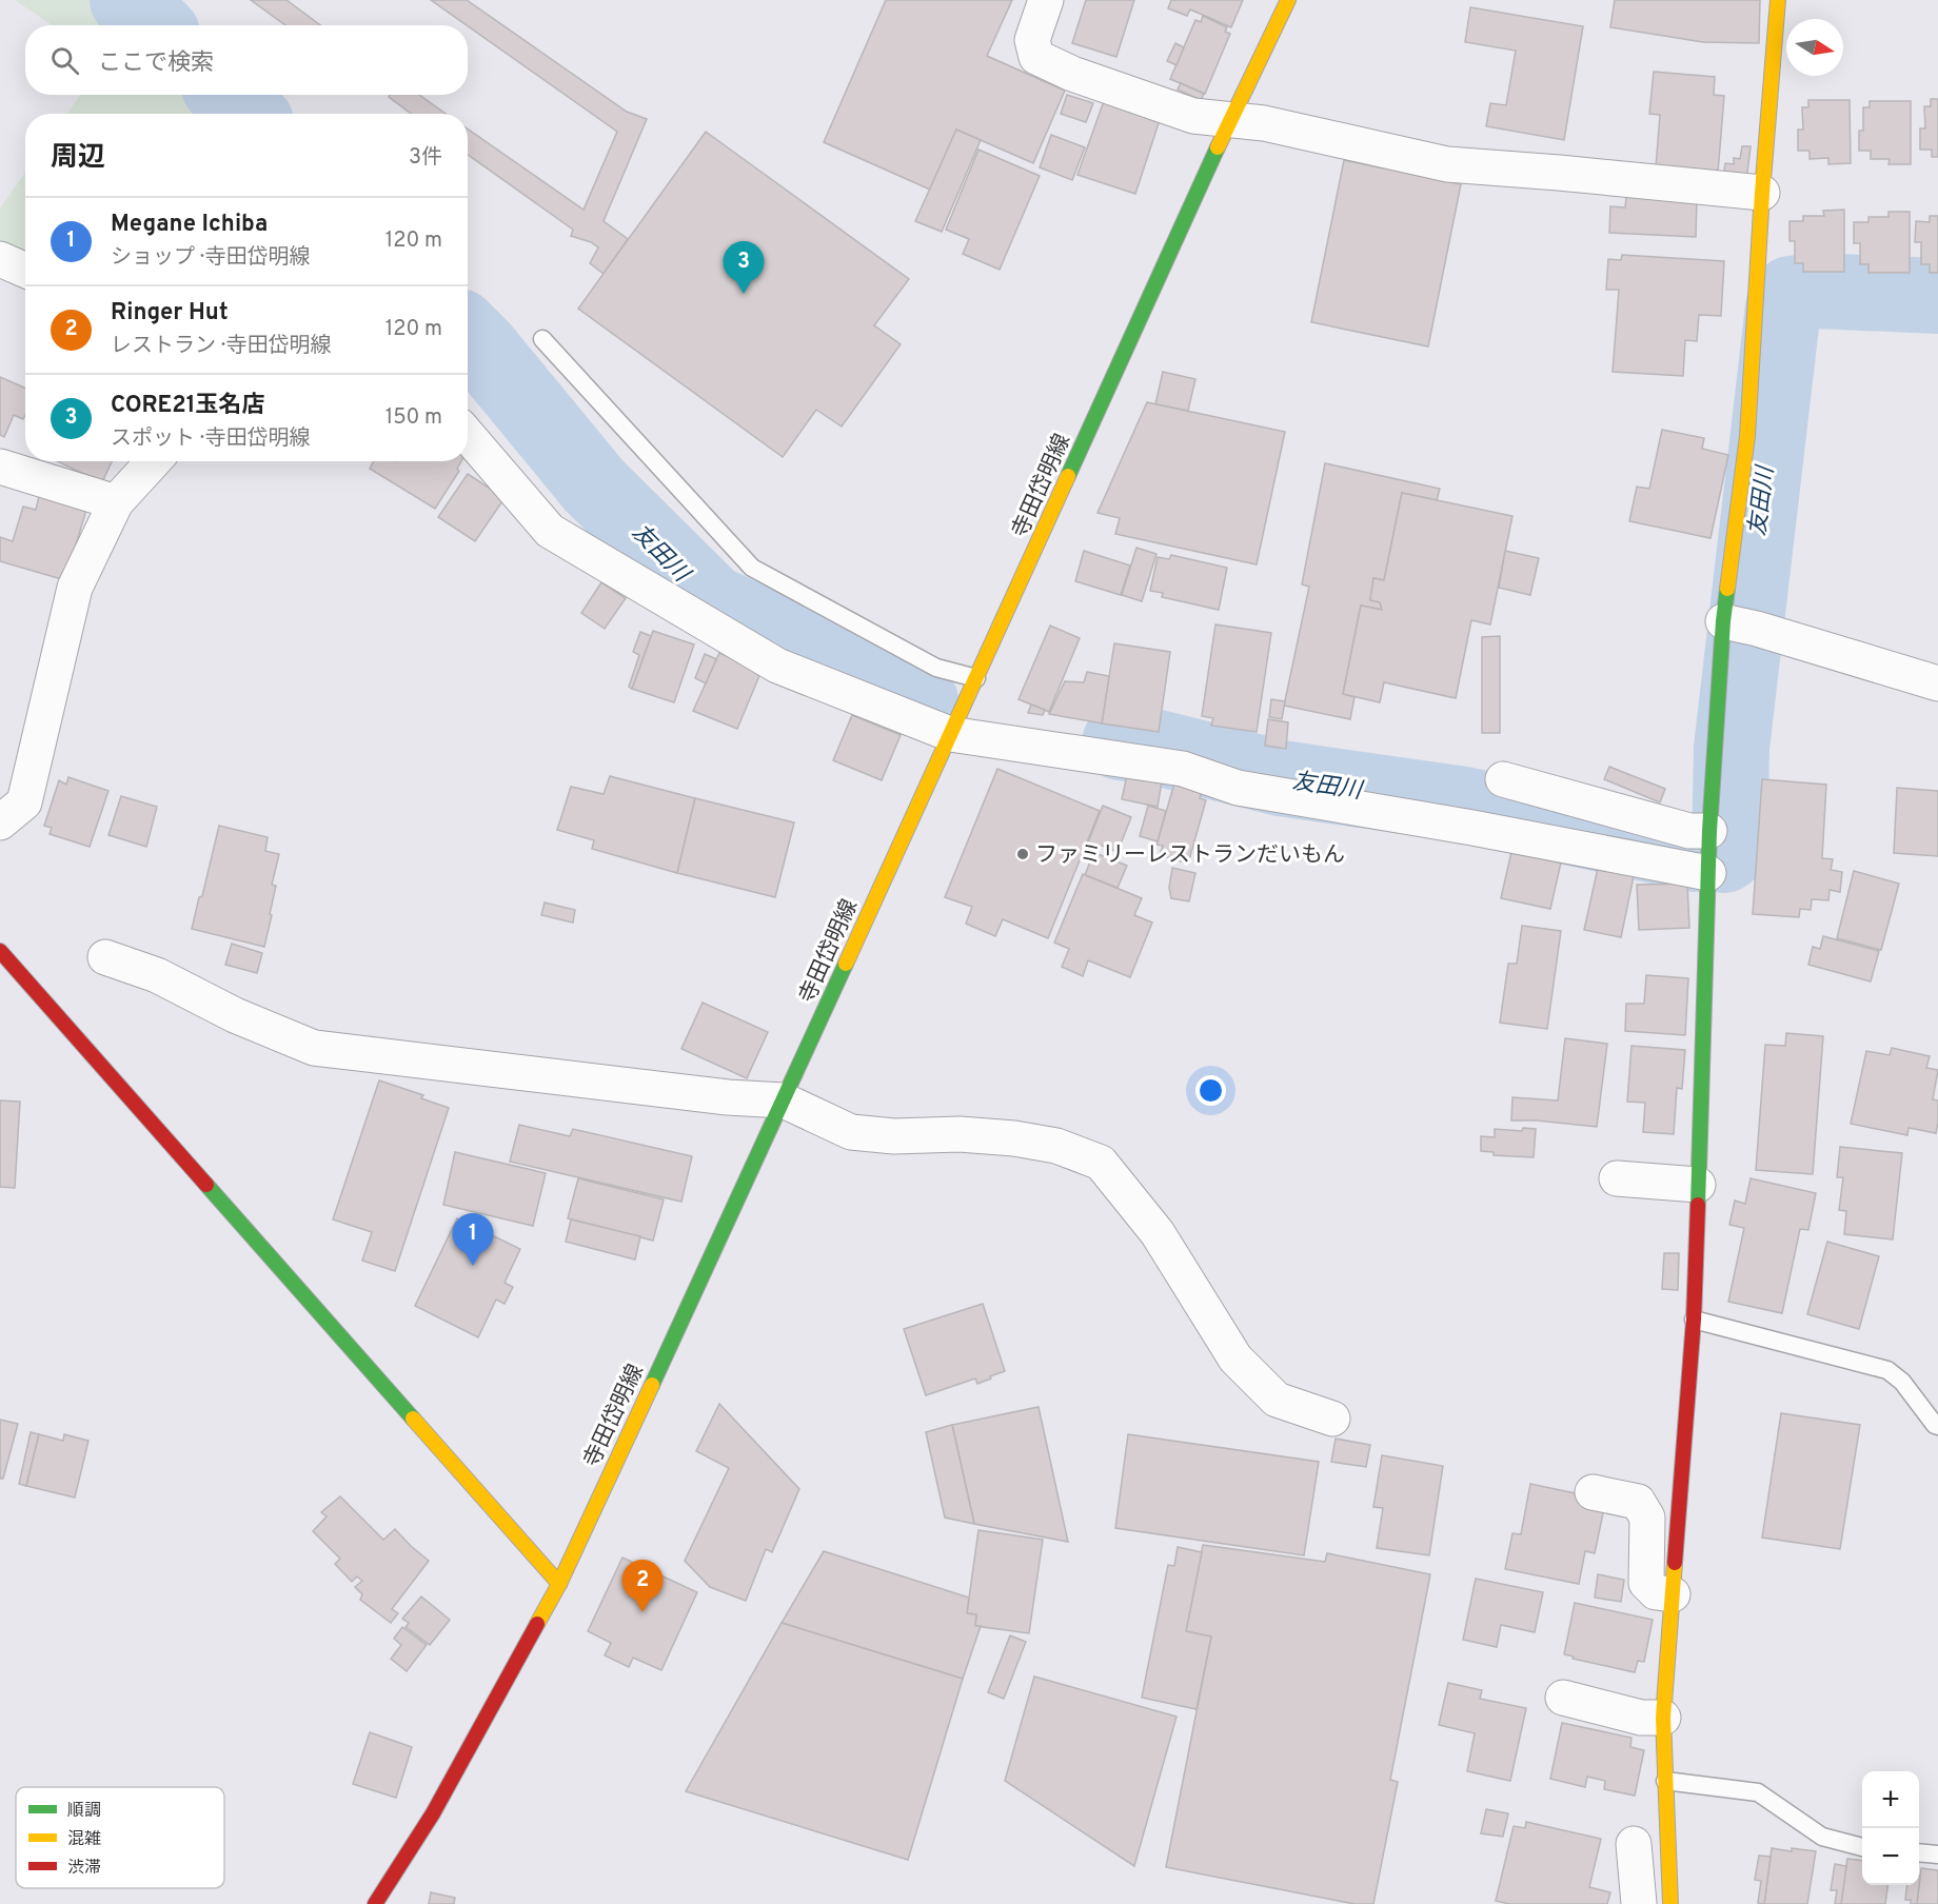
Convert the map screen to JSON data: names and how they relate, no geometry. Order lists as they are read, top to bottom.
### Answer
{
  "streets": {
    "street": ["寺田岱明線"]
  },
  "water": ["友田川"],
  "places": ["ファミリーレストランだいもん"],
  "legend": ["順調", "混雑", "渋滞"],
  "north": "right",
  "page": {
    "search": "ここで検索",
    "heading": ["周辺", "3件"],
    "list": [
      {
        "mark": "1",
        "name": "Megane Ichiba",
        "note": "ショップ · 寺田岱明線",
        "value": "120 m"
      },
      {
        "mark": "2",
        "name": "Ringer Hut",
        "note": "レストラン · 寺田岱明線",
        "value": "120 m"
      },
      {
        "mark": "3",
        "name": "CORE21玉名店",
        "note": "スポット · 寺田岱明線",
        "value": "150 m"
      }
    ],
    "pins": ["3", "1", "2"],
    "map_buttons": ["+", "−"]
  }
}
